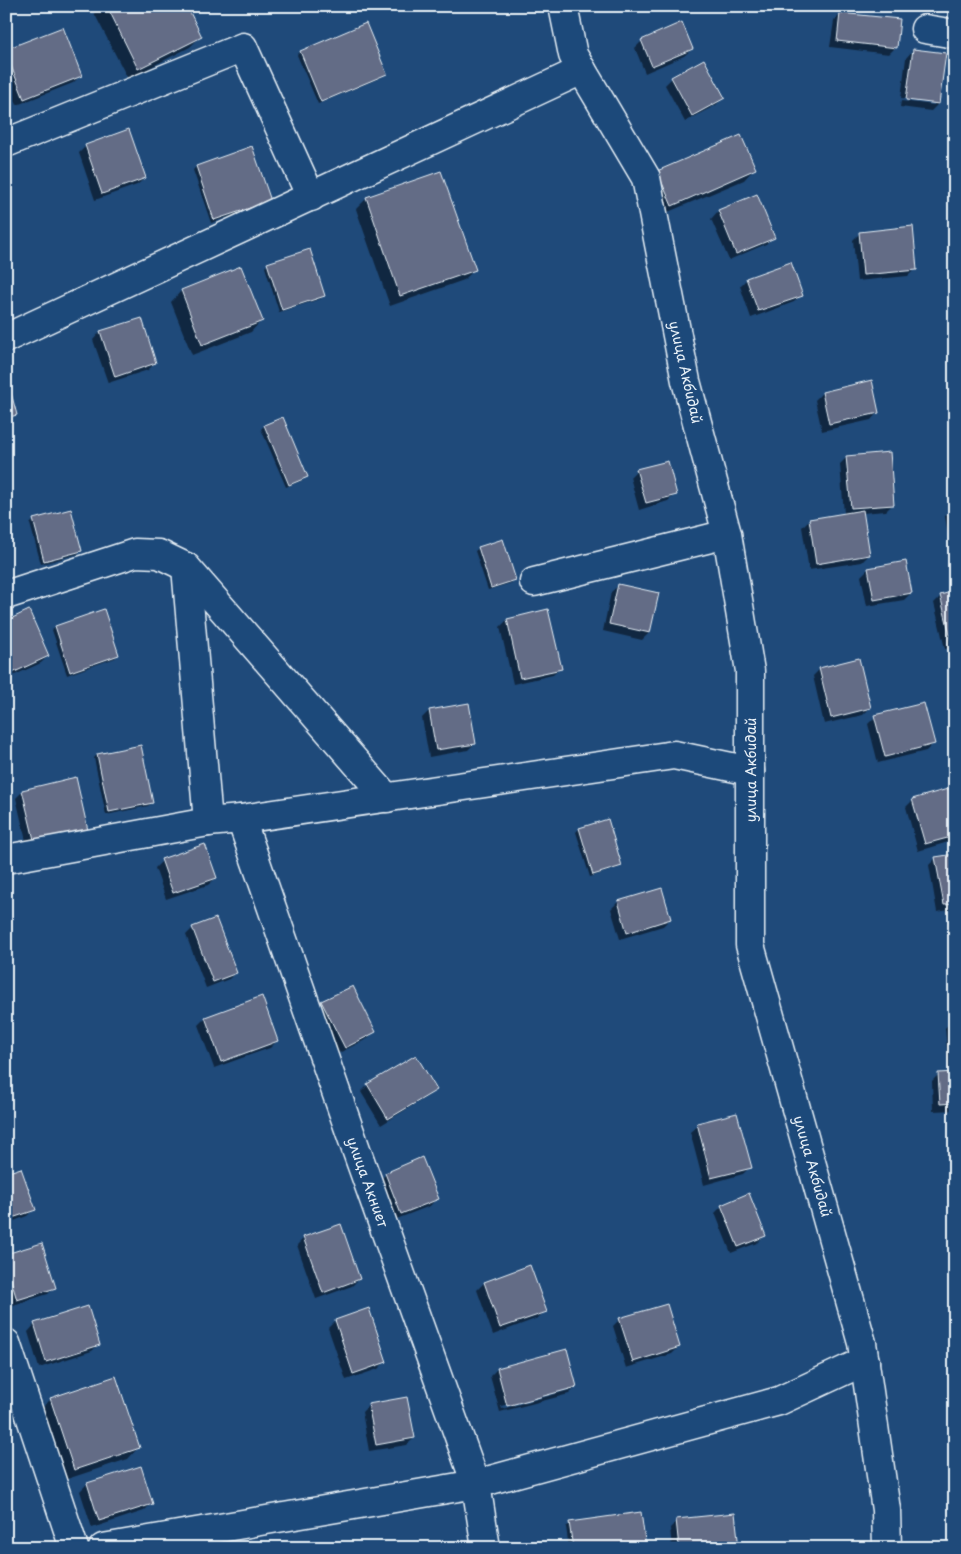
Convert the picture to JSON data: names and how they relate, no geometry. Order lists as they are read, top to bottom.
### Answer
{
  "streets": {
    "street": ["улица Акбидай", "улица Акниет"]
  }
}
